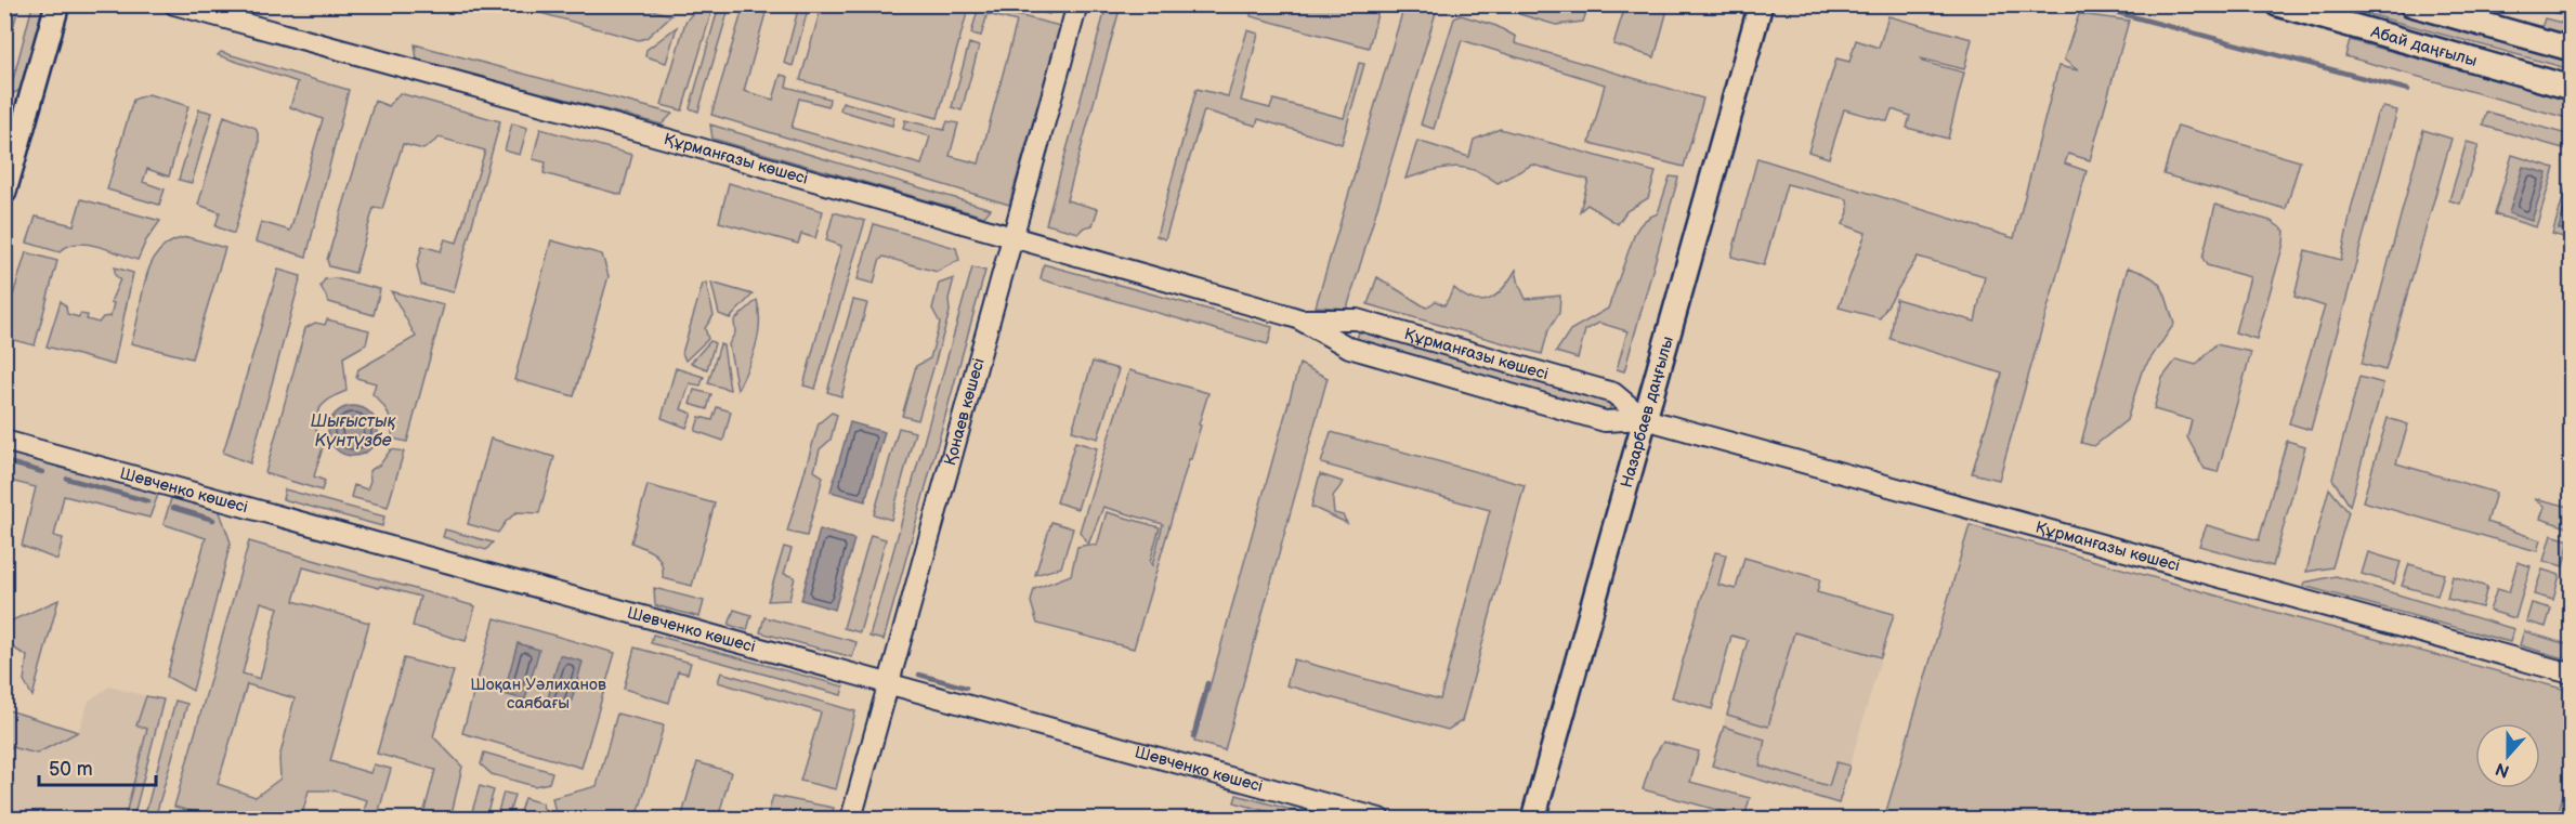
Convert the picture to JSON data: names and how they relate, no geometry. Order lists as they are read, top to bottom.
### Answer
{
  "streets": {
    "main road": ["Абай даңғылы", "Назарбаев даңғылы"],
    "street": ["Құрманғазы көшесі", "Қонаев көшесі", "Шевченко көшесі"]
  },
  "crossings": [
    ["Құрманғазы көшесі", "Қонаев көшесі"],
    ["Құрманғазы көшесі", "Назарбаев даңғылы"],
    ["Қонаев көшесі", "Шевченко көшесі"]
  ],
  "water": ["Шығыстық Күнтүзбе"],
  "parks": ["Шоқан Уәлиханов саябағы"],
  "scale_bar": "50 m",
  "north": "bottom"
}
